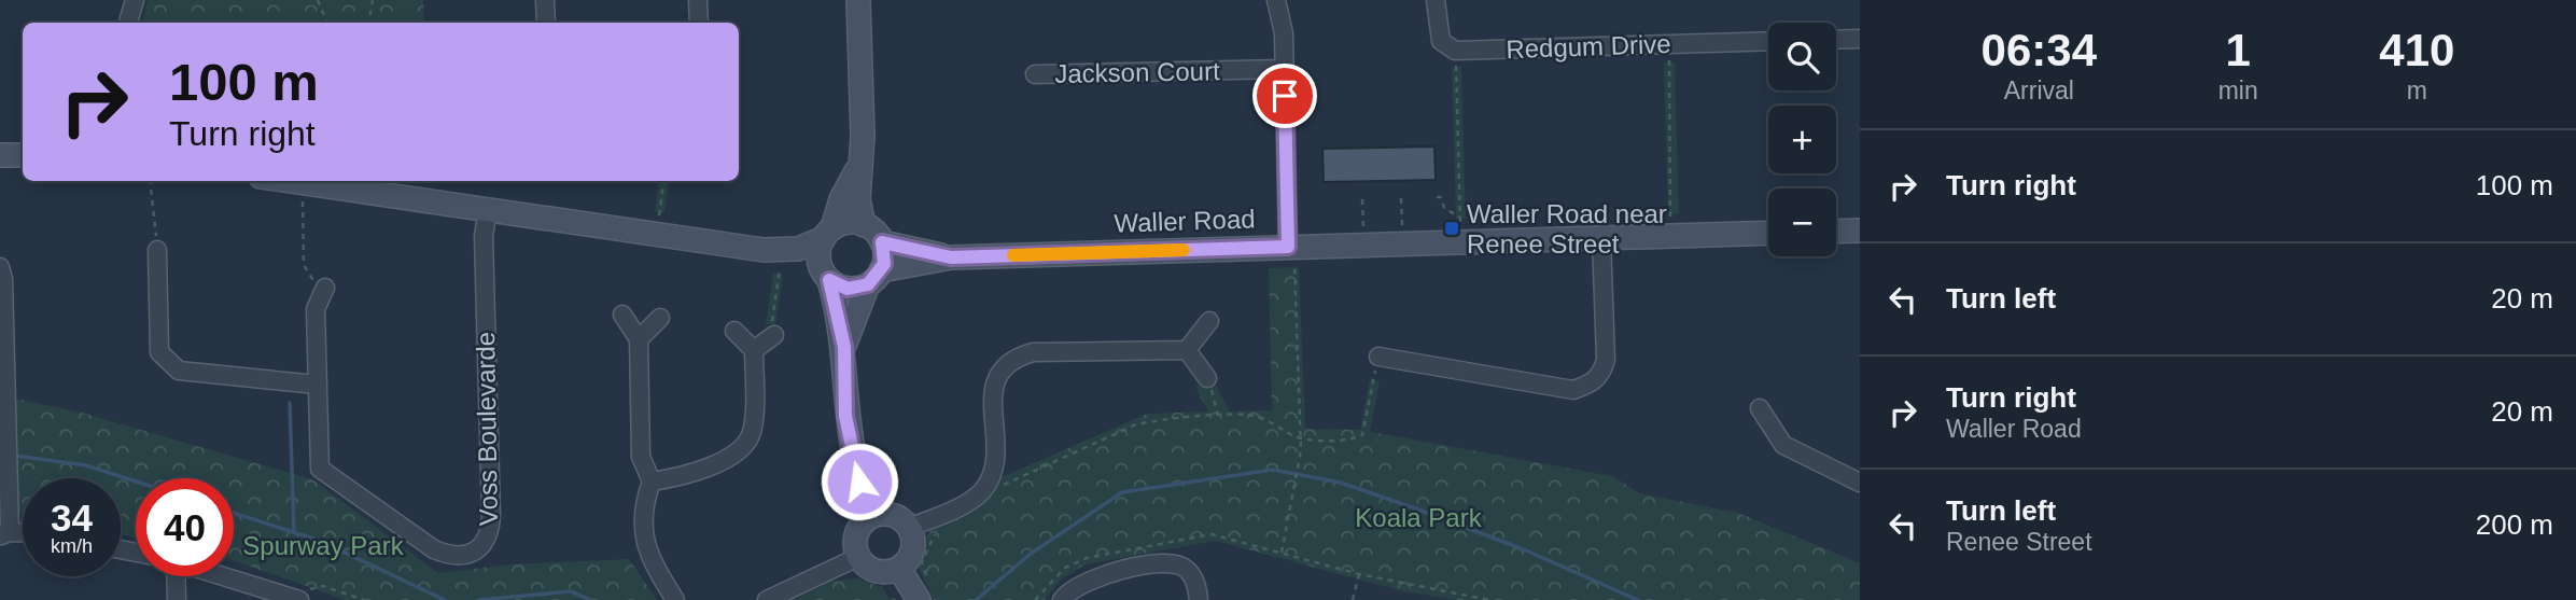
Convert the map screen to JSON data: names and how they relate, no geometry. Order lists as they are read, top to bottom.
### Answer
{
  "streets": {
    "street": [
      "Redgum Drive",
      "Jackson Court",
      "Waller Road",
      "Voss Boulevarde"
    ]
  },
  "parks": ["Koala Park", "Spurway Park"],
  "places": {
    "transit": ["Waller Road near Renee Street"]
  },
  "page": {
    "eta": [
      "06:34",
      "Arrival",
      "1",
      "min",
      "410",
      "m"
    ],
    "map_buttons": ["+", "−"],
    "turn": ["100 m", "Turn right"],
    "list": [
      {
        "name": "Turn right",
        "value": "100 m"
      },
      {
        "name": "Turn left",
        "value": "20 m"
      },
      {
        "name": "Turn right",
        "note": "Waller Road",
        "value": "20 m"
      },
      {
        "name": "Turn left",
        "note": "Renee Street",
        "value": "200 m"
      }
    ],
    "speed": "34 km/h",
    "limit": "40"
  }
}
